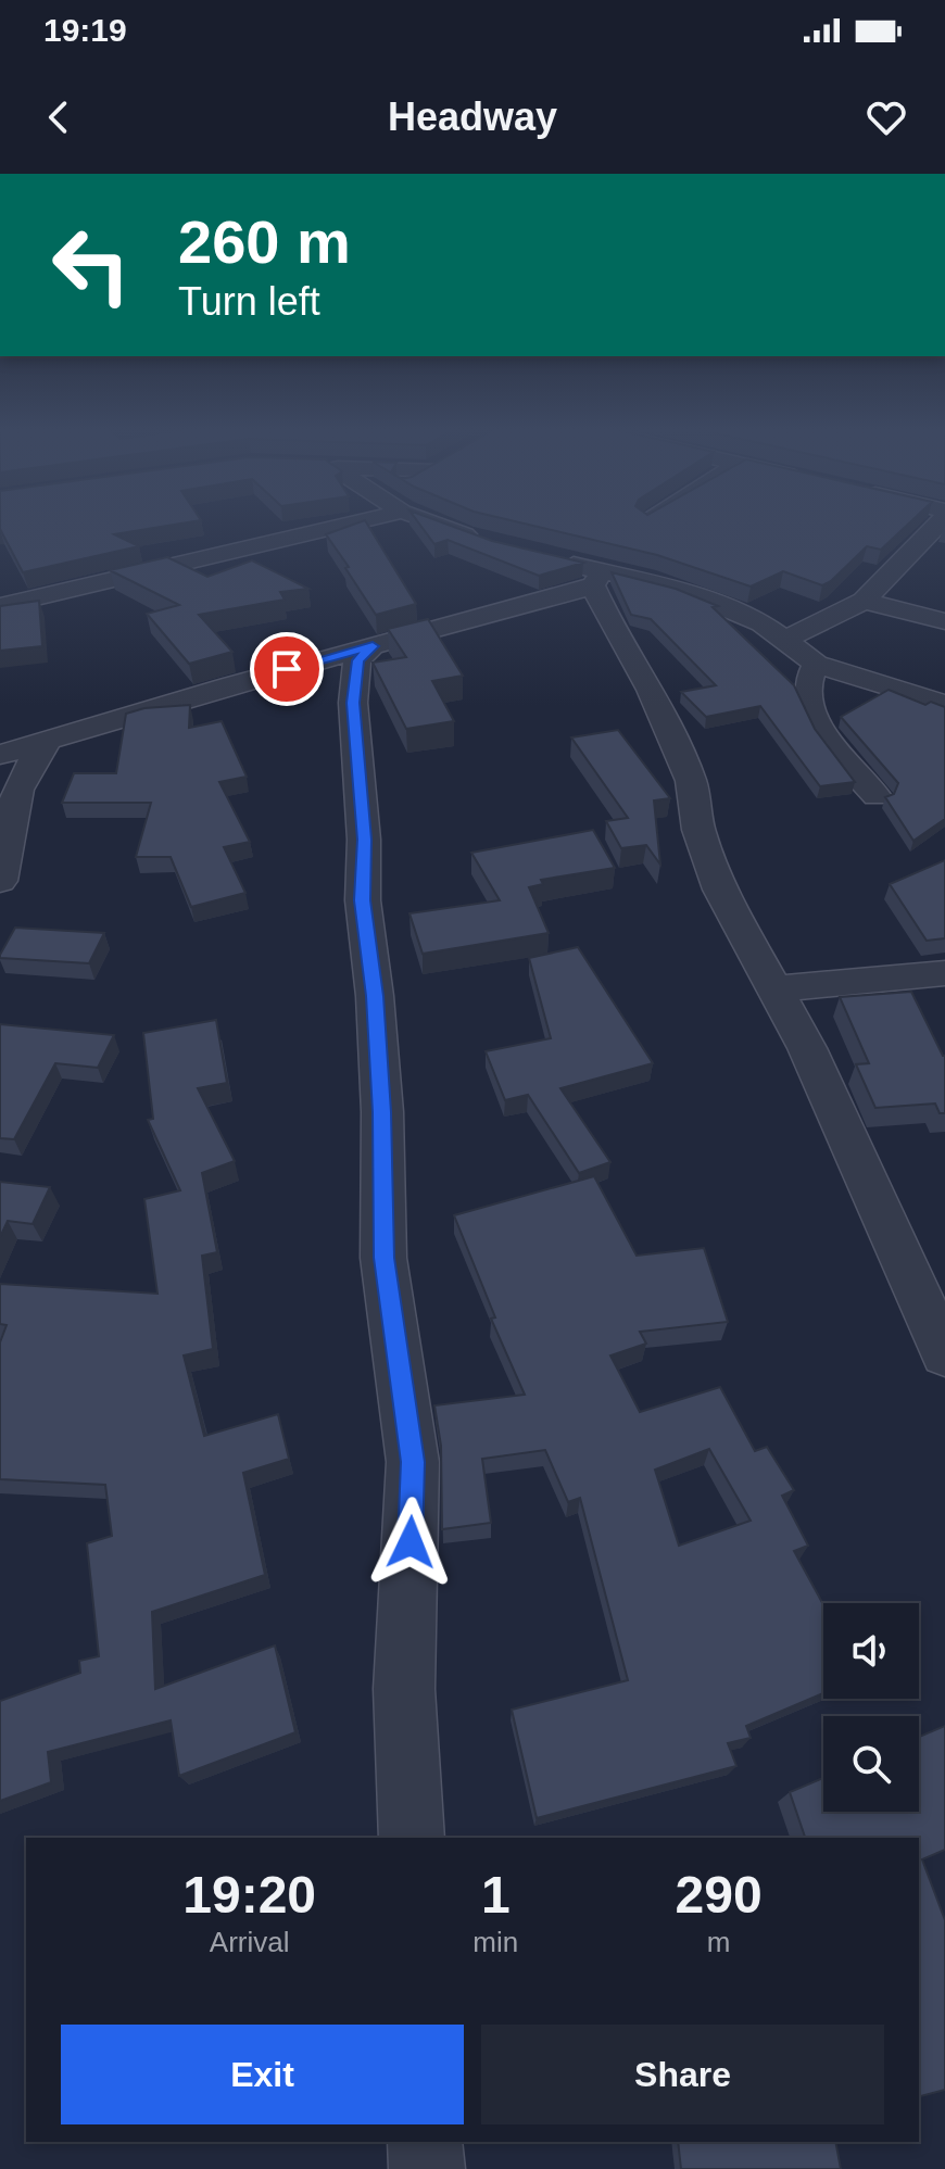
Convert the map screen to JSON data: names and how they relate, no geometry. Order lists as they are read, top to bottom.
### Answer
{
  "page": {
    "status": "19:19",
    "header": "Headway",
    "turn": ["260 m", "Turn left"],
    "eta": [
      "19:20",
      "Arrival",
      "1",
      "min",
      "290",
      "m"
    ],
    "buttons": ["Exit", "Share"]
  }
}
